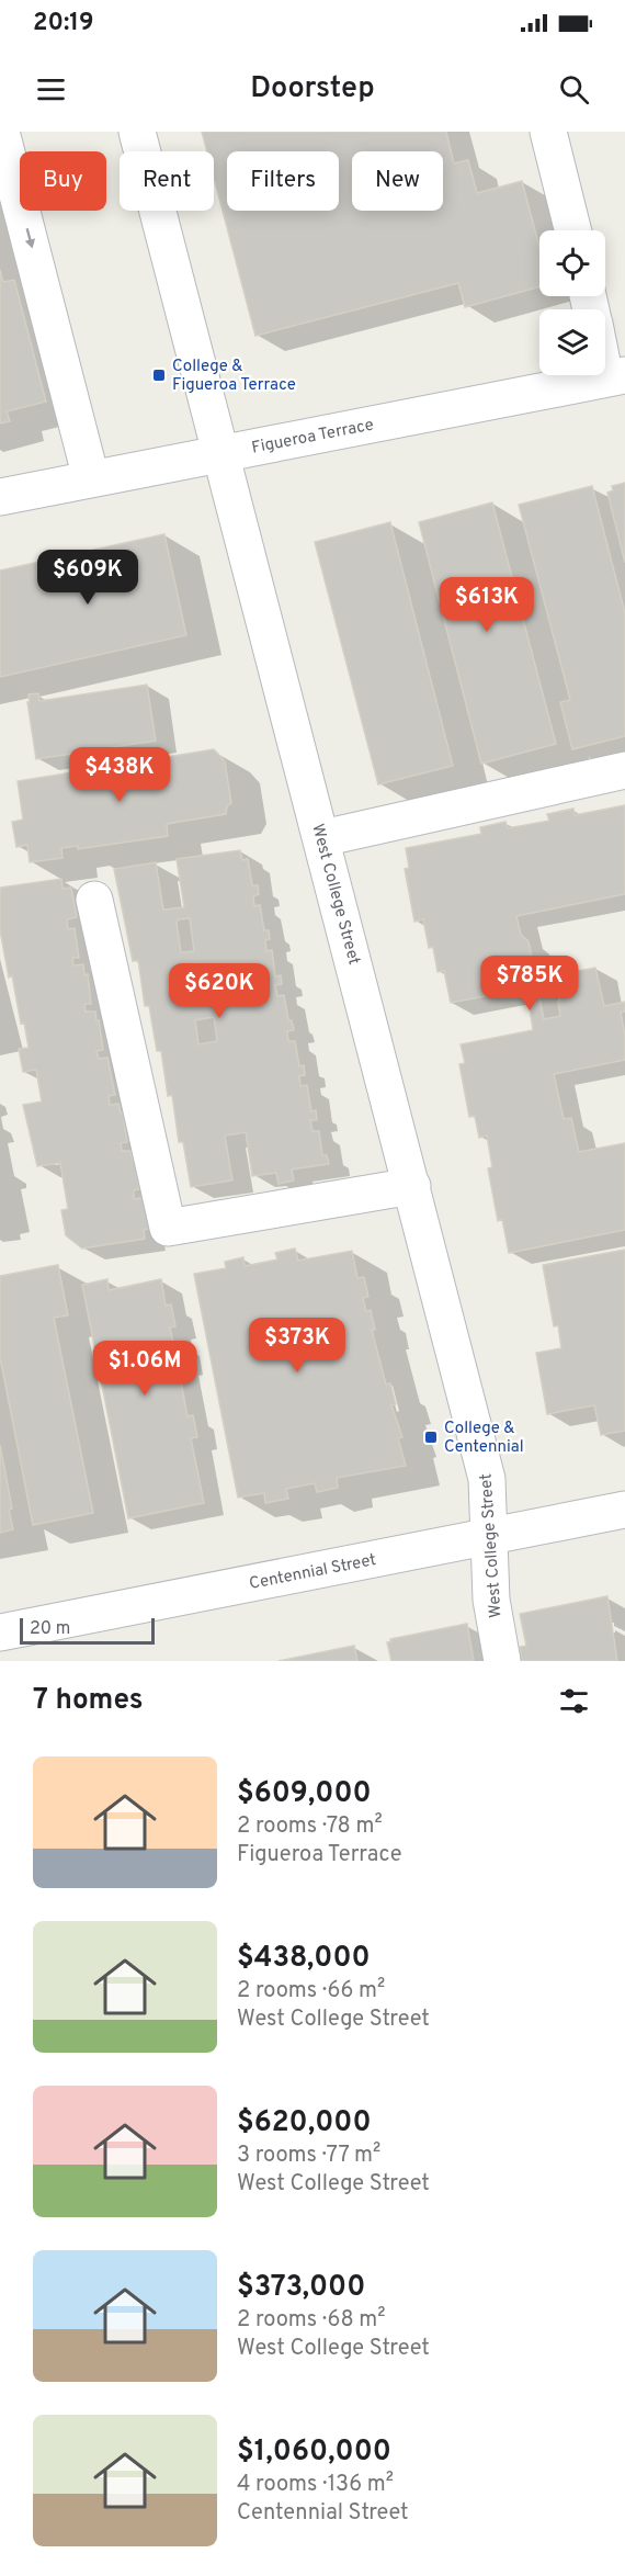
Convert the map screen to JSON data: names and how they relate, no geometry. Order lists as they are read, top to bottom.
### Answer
{
  "streets": {
    "street": ["Figueroa Terrace", "West College Street", "Centennial Street"]
  },
  "crossings": [
    ["Figueroa Terrace", "West College Street"],
    ["West College Street", "Centennial Street"]
  ],
  "places": {
    "transit": ["College & Figueroa Terrace", "College & Centennial"]
  },
  "scale_bar": "20 m",
  "page": {
    "status": "20:19",
    "header": "Doorstep",
    "chip": [
      "Buy",
      "Rent",
      "Filters",
      "New"
    ],
    "price": [
      "$609K",
      "$613K",
      "$438K",
      "$785K",
      "$620K",
      "$373K",
      "$1.06M"
    ],
    "scale": "20 m",
    "heading": "7 homes",
    "list": [
      {
        "name": "$609,000",
        "note": "2 rooms · 78 m² · Figueroa Terrace"
      },
      {
        "name": "$438,000",
        "note": "2 rooms · 66 m² · West College Street"
      },
      {
        "name": "$620,000",
        "note": "3 rooms · 77 m² · West College Street"
      },
      {
        "name": "$373,000",
        "note": "2 rooms · 68 m² · West College Street"
      },
      {
        "name": "$1,060,000",
        "note": "4 rooms · 136 m² · Centennial Street"
      }
    ]
  }
}
